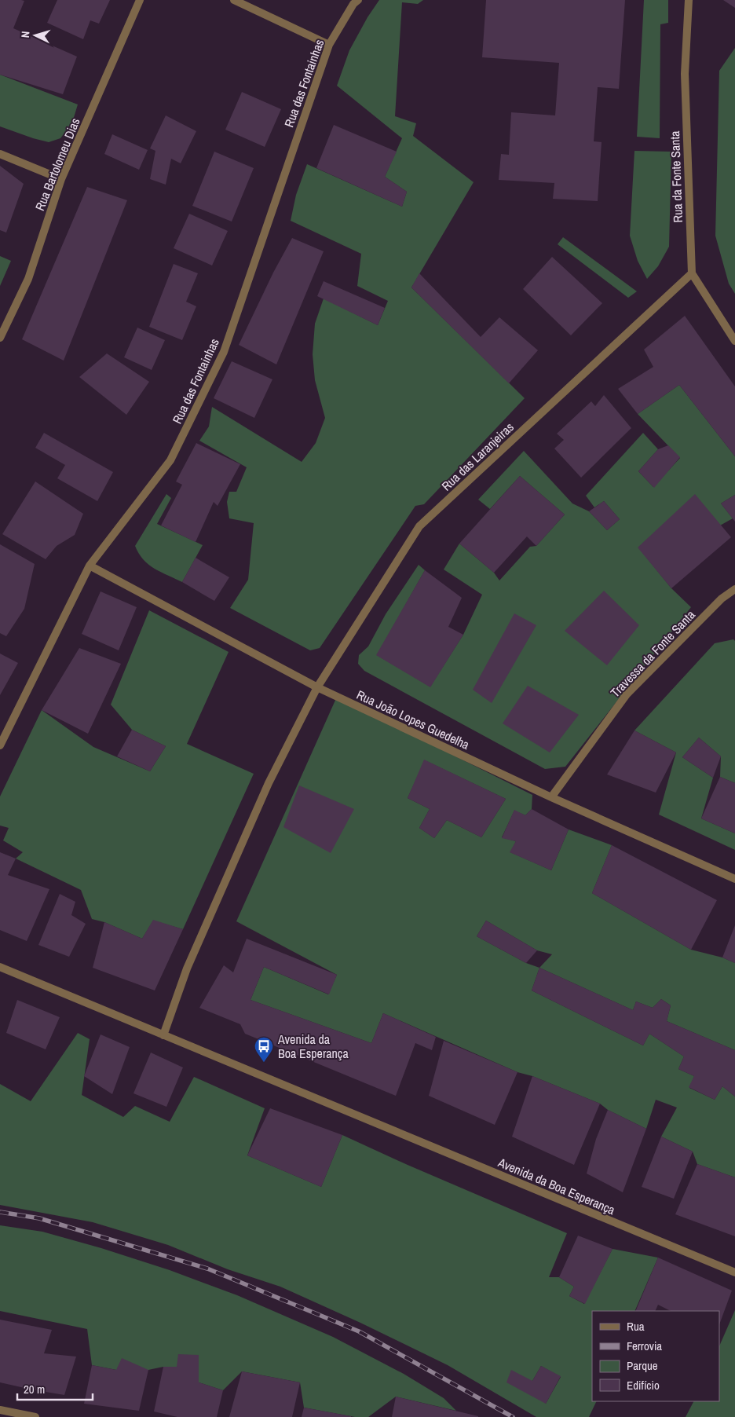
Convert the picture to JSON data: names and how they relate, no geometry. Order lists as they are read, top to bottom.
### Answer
{
  "streets": {
    "street": [
      "Rua das Fontainhas",
      "Rua Bartolomeu Dias",
      "Rua da Fonte Santa",
      "Rua das Laranjeiras",
      "Travessa da Fonte Santa",
      "Rua João Lopes Guedelha",
      "Avenida da Boa Esperança"
    ]
  },
  "crossings": [
    ["Rua das Fontainhas", "Rua João Lopes Guedelha"],
    ["Rua da Fonte Santa", "Rua das Laranjeiras"],
    ["Rua das Laranjeiras", "Rua João Lopes Guedelha"],
    ["Rua das Laranjeiras", "Avenida da Boa Esperança"],
    ["Travessa da Fonte Santa", "Rua João Lopes Guedelha"]
  ],
  "places": {
    "bus stop": ["Avenida da Boa Esperança"]
  },
  "legend": [
    "Rua",
    "Ferrovia",
    "Parque",
    "Edifício"
  ],
  "scale_bar": "20 m",
  "north": "left"
}
